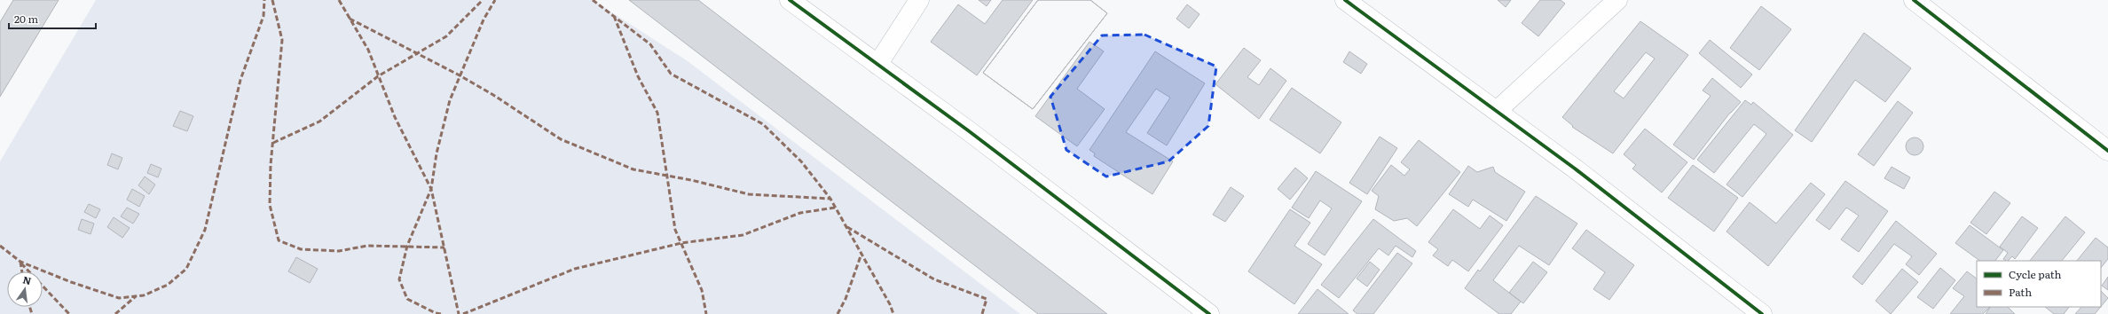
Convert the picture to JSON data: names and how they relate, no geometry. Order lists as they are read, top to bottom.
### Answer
{
  "legend": ["Cycle path", "Path"],
  "scale_bar": "20 m",
  "north": "top"
}
